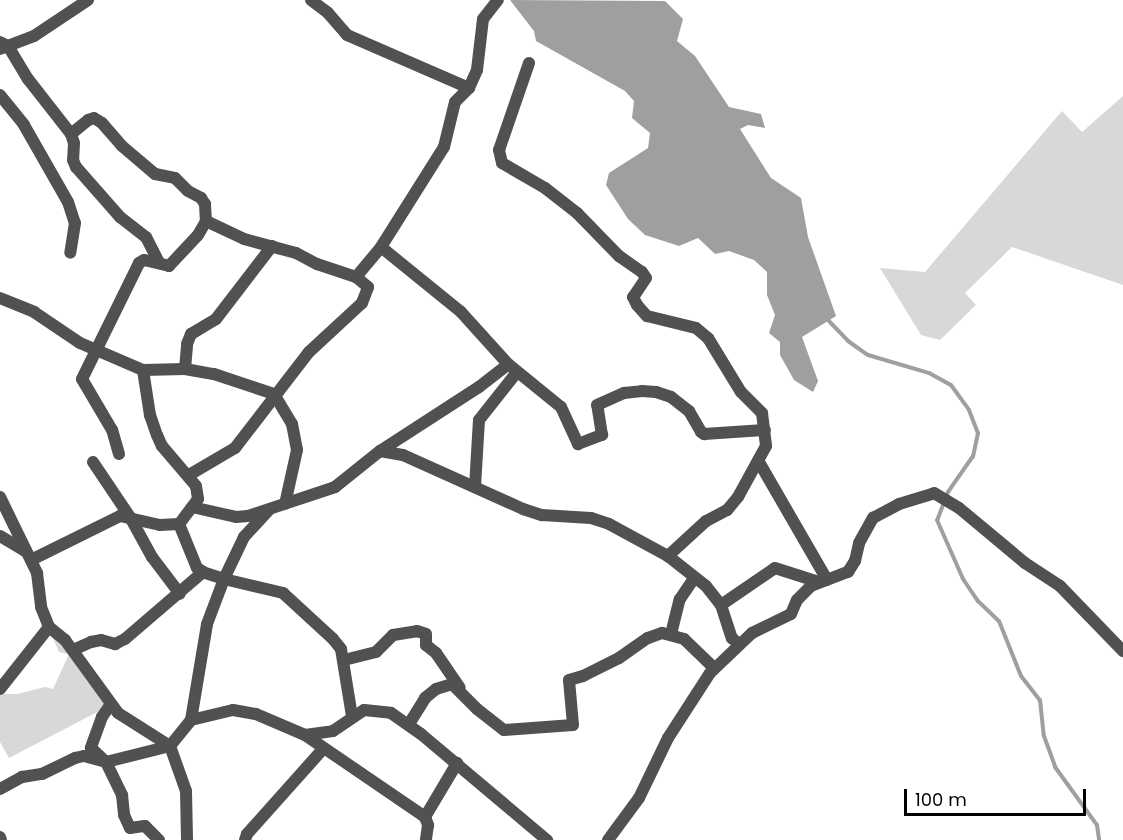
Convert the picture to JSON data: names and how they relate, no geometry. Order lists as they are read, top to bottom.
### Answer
{
  "scale_bar": "100 m"
}
